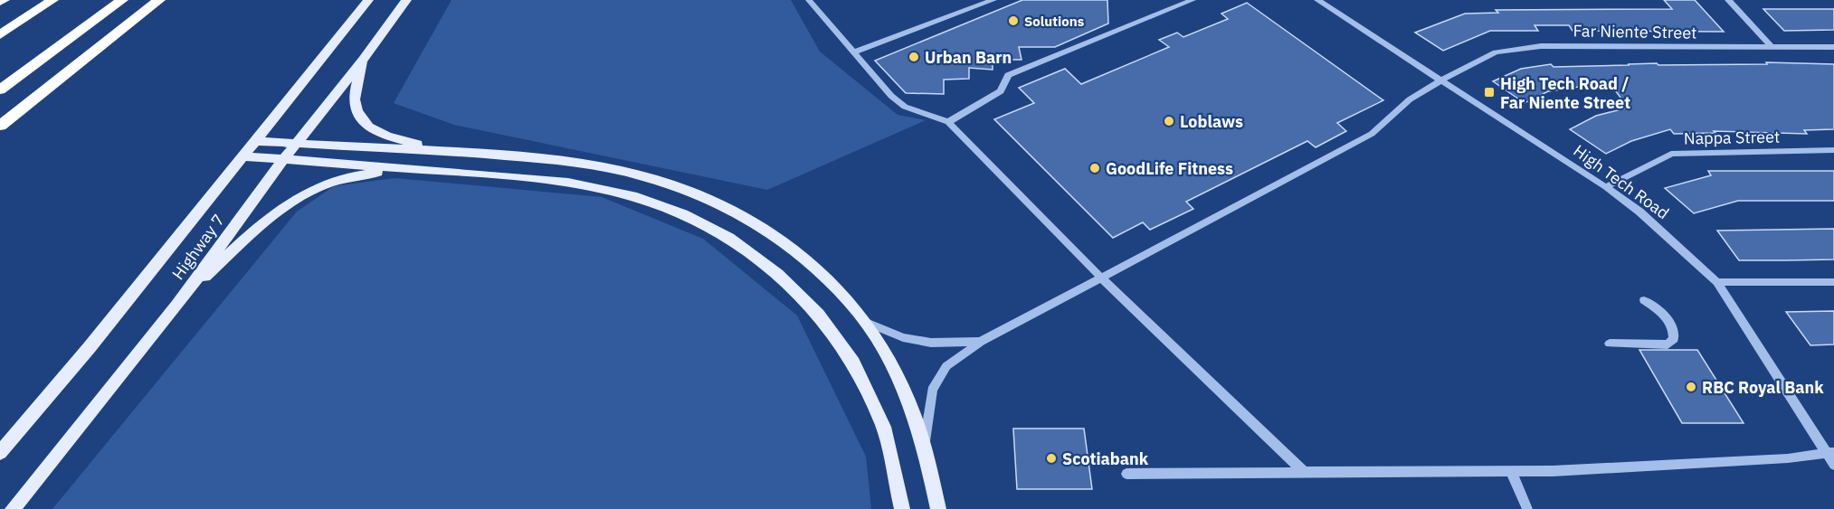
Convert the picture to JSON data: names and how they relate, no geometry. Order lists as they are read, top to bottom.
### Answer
{
  "streets": {
    "main road": ["Highway 7"],
    "street": ["Far Niente Street", "Nappa Street", "High Tech Road"]
  },
  "crossings": [
    ["Far Niente Street", "High Tech Road"],
    ["Nappa Street", "High Tech Road"]
  ],
  "places": {
    "other": [
      "Solutions",
      "Urban Barn",
      "Loblaws",
      "GoodLife Fitness",
      "RBC Royal Bank",
      "Scotiabank"
    ],
    "transit": ["High Tech Road / Far Niente Street"]
  }
}
